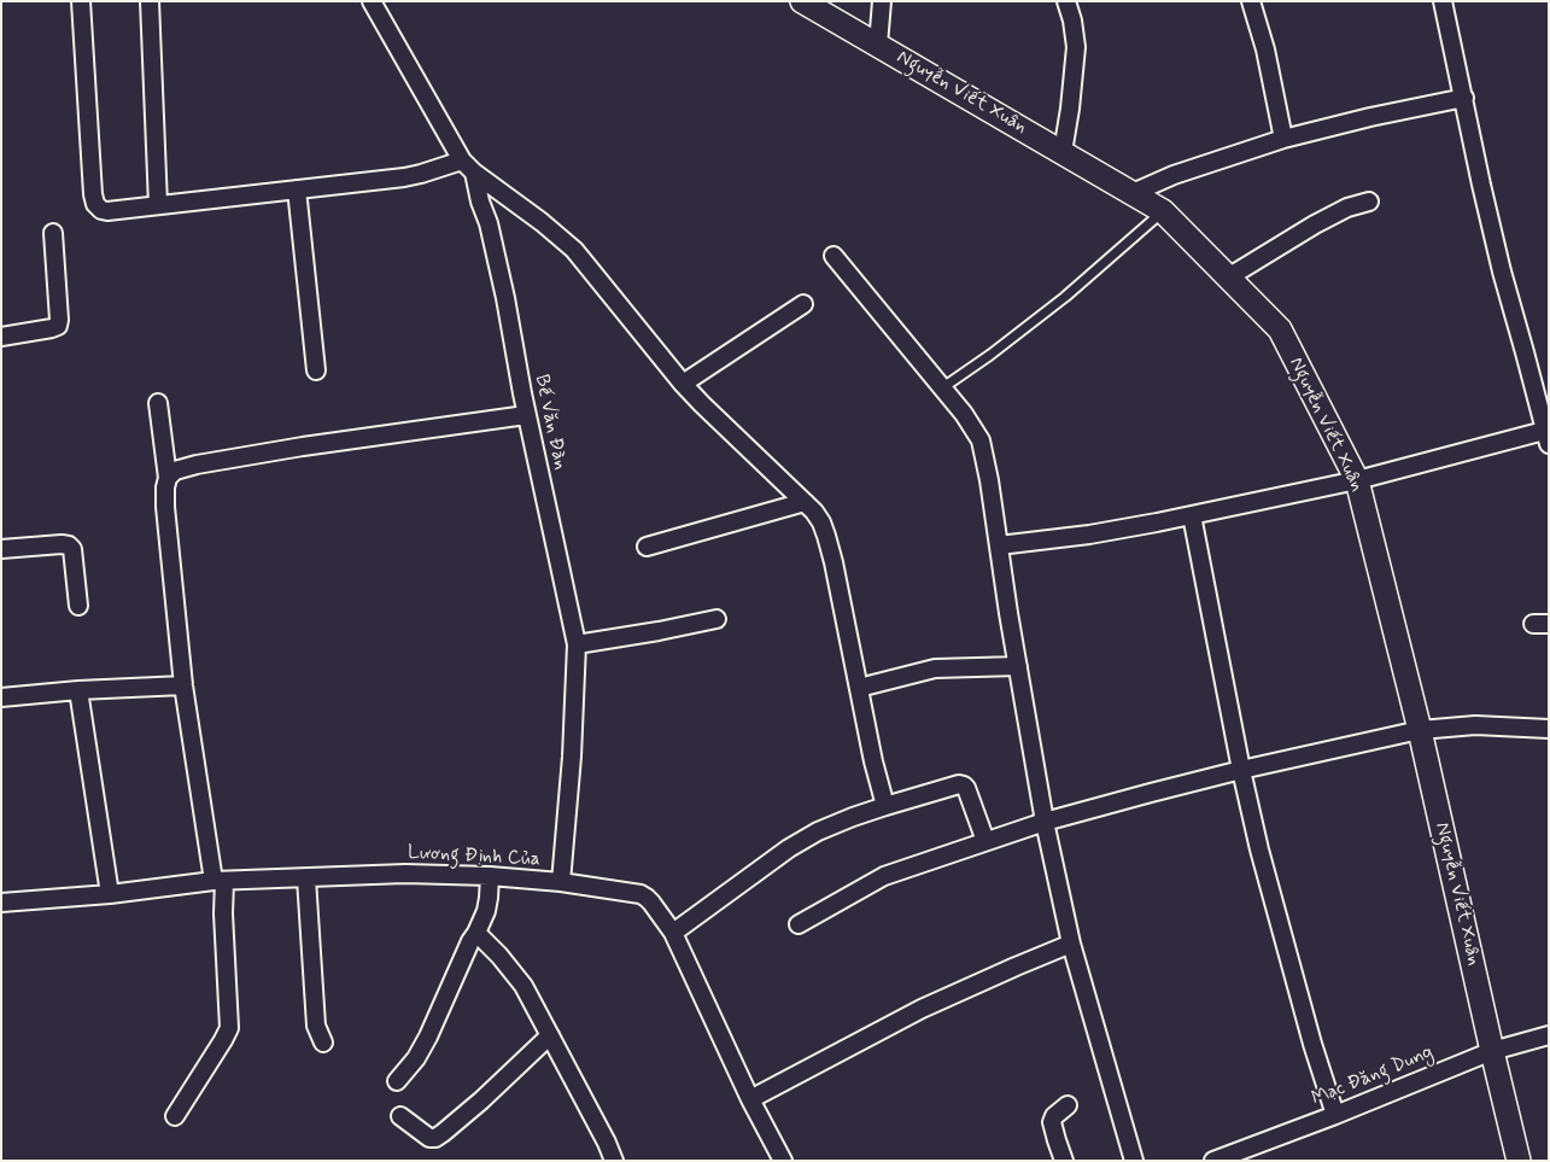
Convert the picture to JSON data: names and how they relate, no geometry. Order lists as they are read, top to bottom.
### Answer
{
  "streets": {
    "street": [
      "Nguyễn Viết Xuân",
      "Bế Văn Đàn",
      "Lương Định Của",
      "Mạc Đăng Dung"
    ]
  },
  "crossings": [
    ["Nguyễn Viết Xuân", "Mạc Đăng Dung"],
    ["Bế Văn Đàn", "Lương Định Của"]
  ]
}
